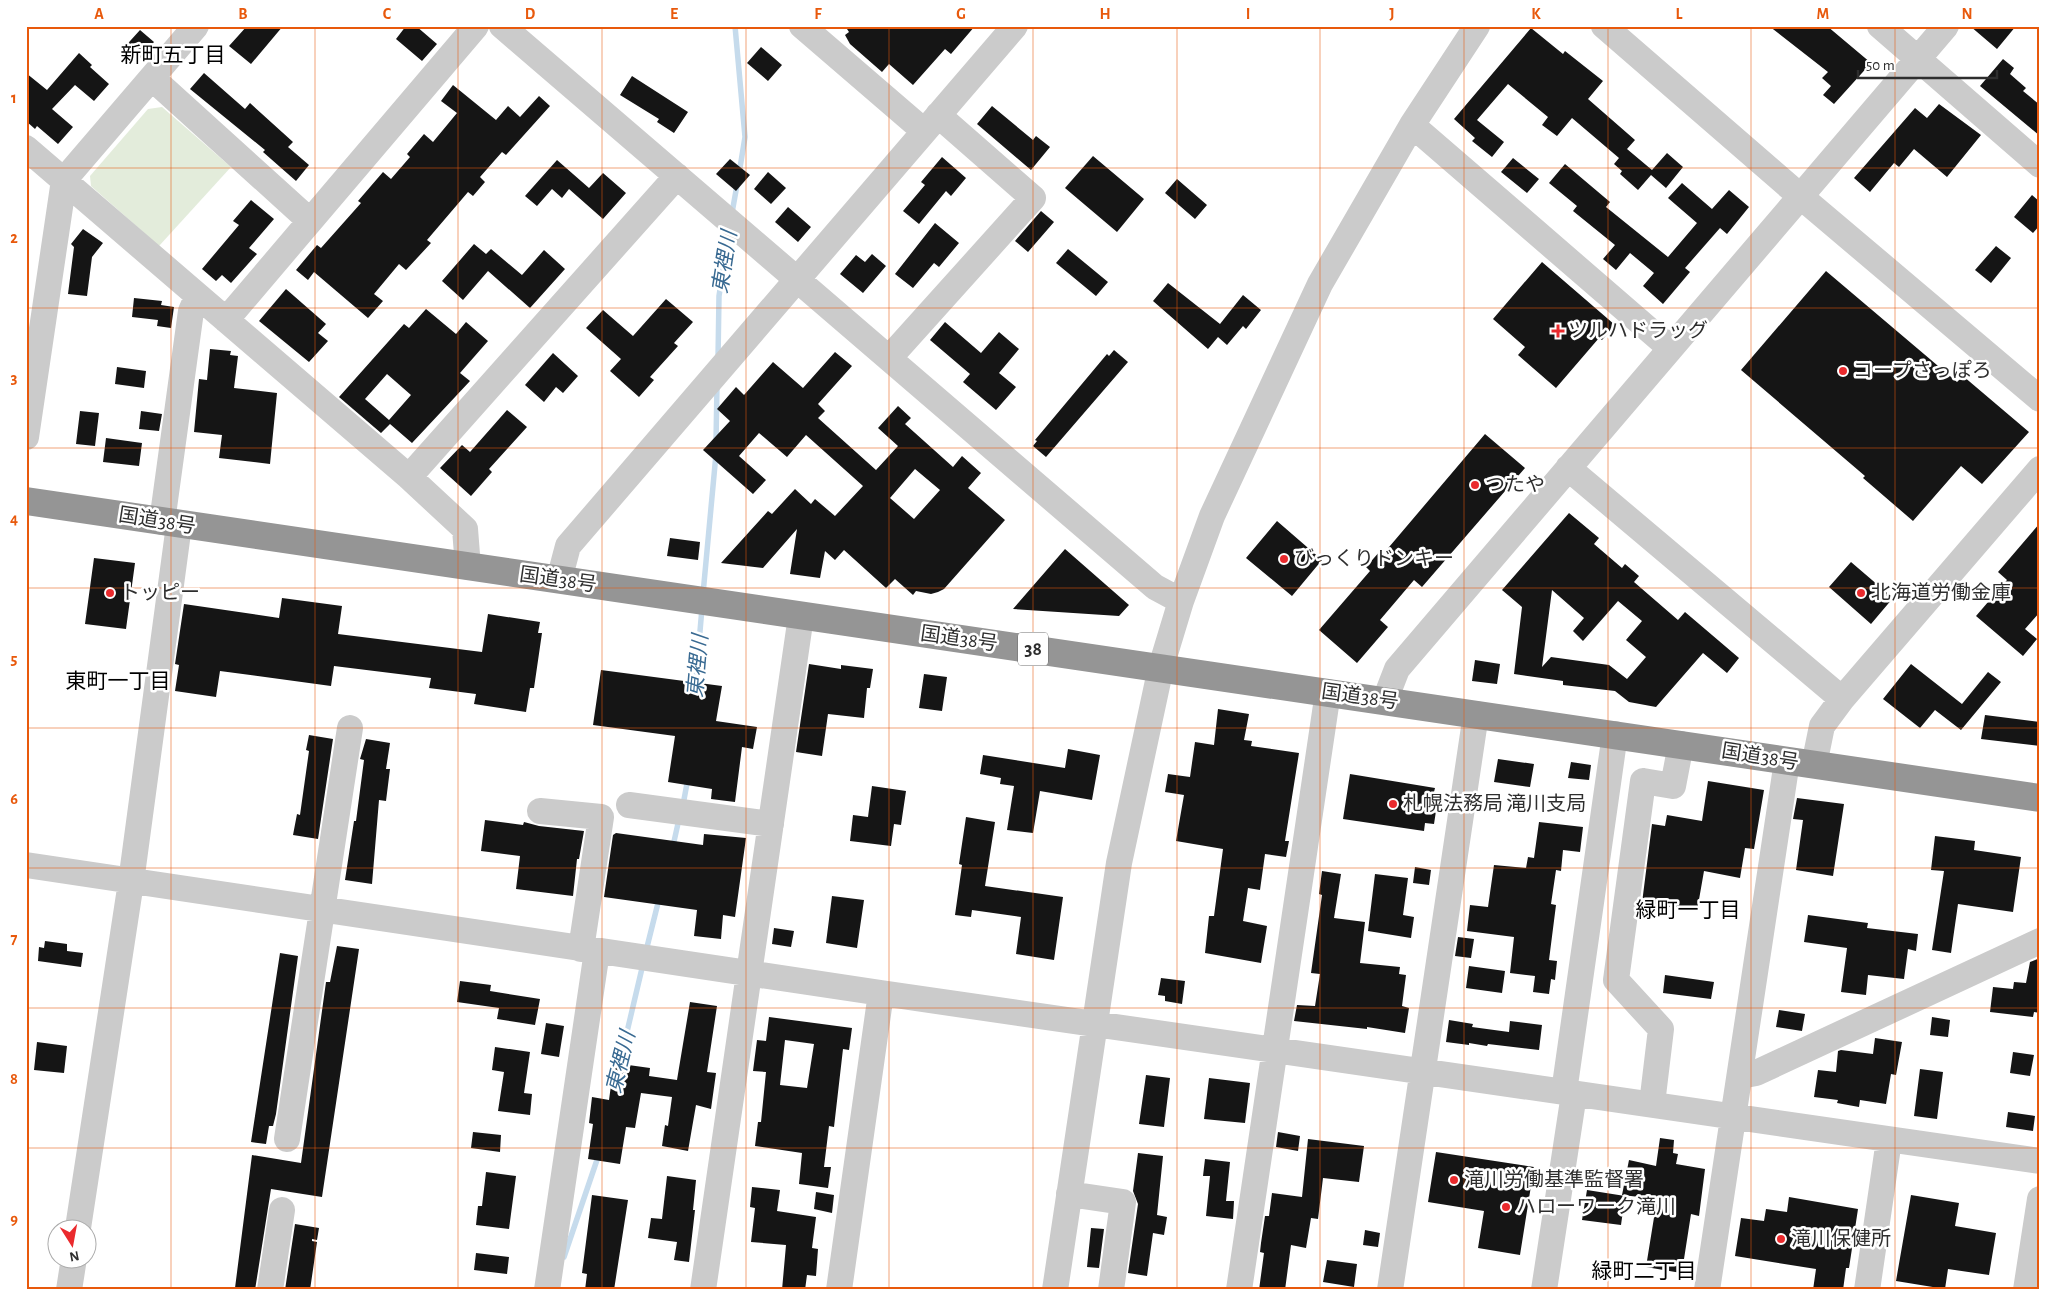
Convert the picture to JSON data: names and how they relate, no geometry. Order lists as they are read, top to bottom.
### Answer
{
  "streets": {
    "highway": ["国道38号", "38"]
  },
  "districts": [
    "新町五丁目",
    "東町一丁目",
    "緑町一丁目",
    "緑町二丁目"
  ],
  "water": ["東裡川"],
  "places": {
    "health": ["ツルハドラッグ"],
    "other": [
      "コープさっぽろ",
      "つたや",
      "びっくりドンキー",
      "トッピー",
      "北海道労働金庫",
      "札幌法務局 滝川支局",
      "滝川労働基準監督署",
      "ハローワーク滝川",
      "滝川保健所"
    ]
  },
  "scale_bar": "50 m",
  "north": "bottom",
  "grid": {
    "columns": [
      "A",
      "B",
      "C",
      "D",
      "E",
      "F",
      "G",
      "H",
      "I",
      "J",
      "K",
      "L",
      "M",
      "N"
    ],
    "rows": [
      "1",
      "2",
      "3",
      "4",
      "5",
      "6",
      "7",
      "8",
      "9"
    ]
  }
}
